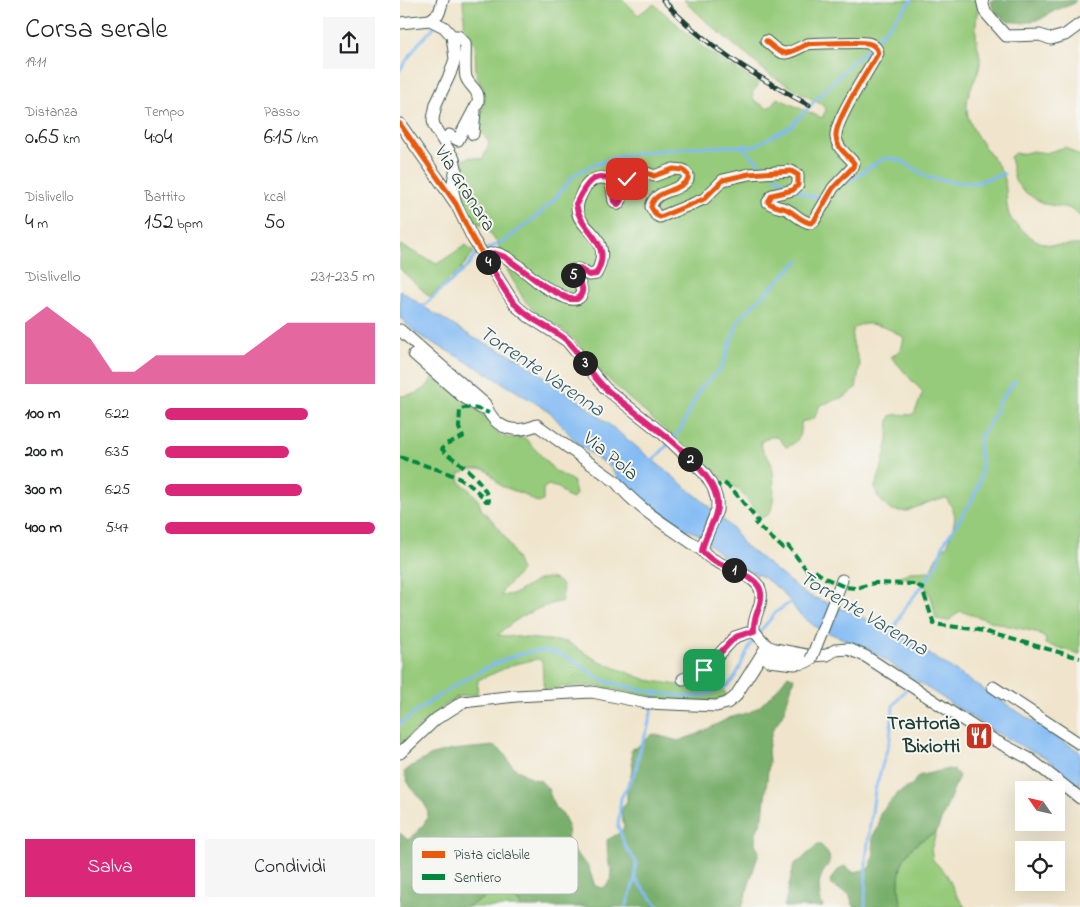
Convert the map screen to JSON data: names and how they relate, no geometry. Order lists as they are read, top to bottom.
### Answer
{
  "streets": {
    "street": ["Via Granara", "Via Pola"]
  },
  "crossings": [
    ["Via Granara", "Via Pola"]
  ],
  "water": ["Torrente Varenna"],
  "places": {
    "restaurant": ["Trattoria Bixiotti"]
  },
  "legend": ["Pista ciclabile", "Sentiero"],
  "north": "top left",
  "page": {
    "heading": ["Corsa serale", "19:11"],
    "stats": [
      ["Distanza", "0.65 km"],
      ["Tempo", "4:04"],
      ["Passo", "6:15 /km"],
      ["Dislivello", "4 m"],
      ["Battito", "152 bpm"],
      ["kcal", "50"]
    ],
    "pins": [
      "4",
      "5",
      "3",
      "2",
      "1"
    ],
    "chart": ["Dislivello", "231–235 m"],
    "list": [
      {
        "name": "100 m",
        "note": "6:22"
      },
      {
        "name": "200 m",
        "note": "6:35"
      },
      {
        "name": "300 m",
        "note": "6:25"
      },
      {
        "name": "400 m",
        "note": "5:47"
      }
    ],
    "buttons": ["Salva", "Condividi"]
  }
}
